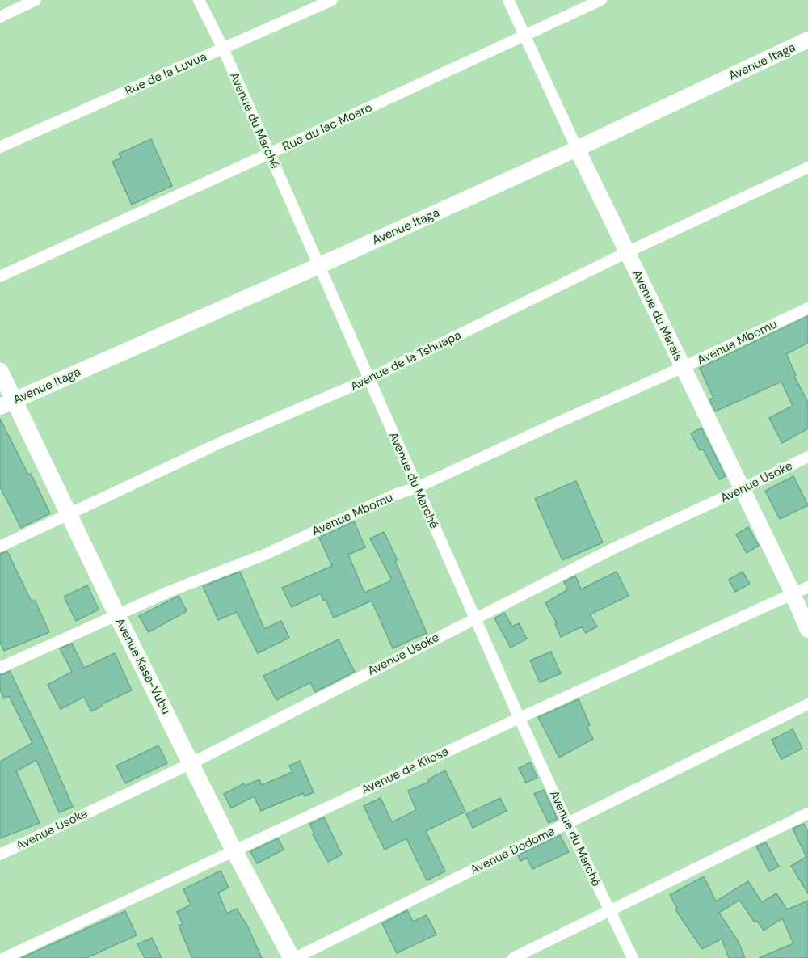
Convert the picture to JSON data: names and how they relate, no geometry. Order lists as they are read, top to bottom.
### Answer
{
  "streets": {
    "main road": ["Avenue Kasa-Vubu"],
    "street": [
      "Avenue Itaga",
      "Rue de la Luvua",
      "Avenue du Marché",
      "Rue du lac Moero",
      "Avenue du Marais",
      "Avenue Mbomu",
      "Avenue de la Tshuapa",
      "Avenue Usoke",
      "Avenue de Kilosa",
      "Avenue Dodoma"
    ]
  },
  "crossings": [
    ["Avenue Itaga", "Avenue du Marché"],
    ["Avenue Itaga", "Avenue du Marais"],
    ["Avenue Itaga", "Avenue Kasa-Vubu"],
    ["Rue de la Luvua", "Avenue du Marché"],
    ["Avenue du Marché", "Rue du lac Moero"],
    ["Avenue du Marché", "Avenue Mbomu"],
    ["Avenue du Marché", "Avenue de la Tshuapa"],
    ["Avenue du Marché", "Avenue Usoke"],
    ["Avenue du Marché", "Avenue de Kilosa"],
    ["Avenue du Marché", "Avenue Dodoma"],
    ["Rue du lac Moero", "Avenue du Marais"],
    ["Avenue du Marais", "Avenue Mbomu"],
    ["Avenue du Marais", "Avenue de la Tshuapa"],
    ["Avenue du Marais", "Avenue Usoke"],
    ["Avenue du Marais", "Avenue de Kilosa"],
    ["Avenue Mbomu", "Avenue Kasa-Vubu"],
    ["Avenue de la Tshuapa", "Avenue Kasa-Vubu"],
    ["Avenue Usoke", "Avenue Kasa-Vubu"],
    ["Avenue Kasa-Vubu", "Avenue de Kilosa"],
    ["Avenue Kasa-Vubu", "Avenue Dodoma"]
  ]
}
